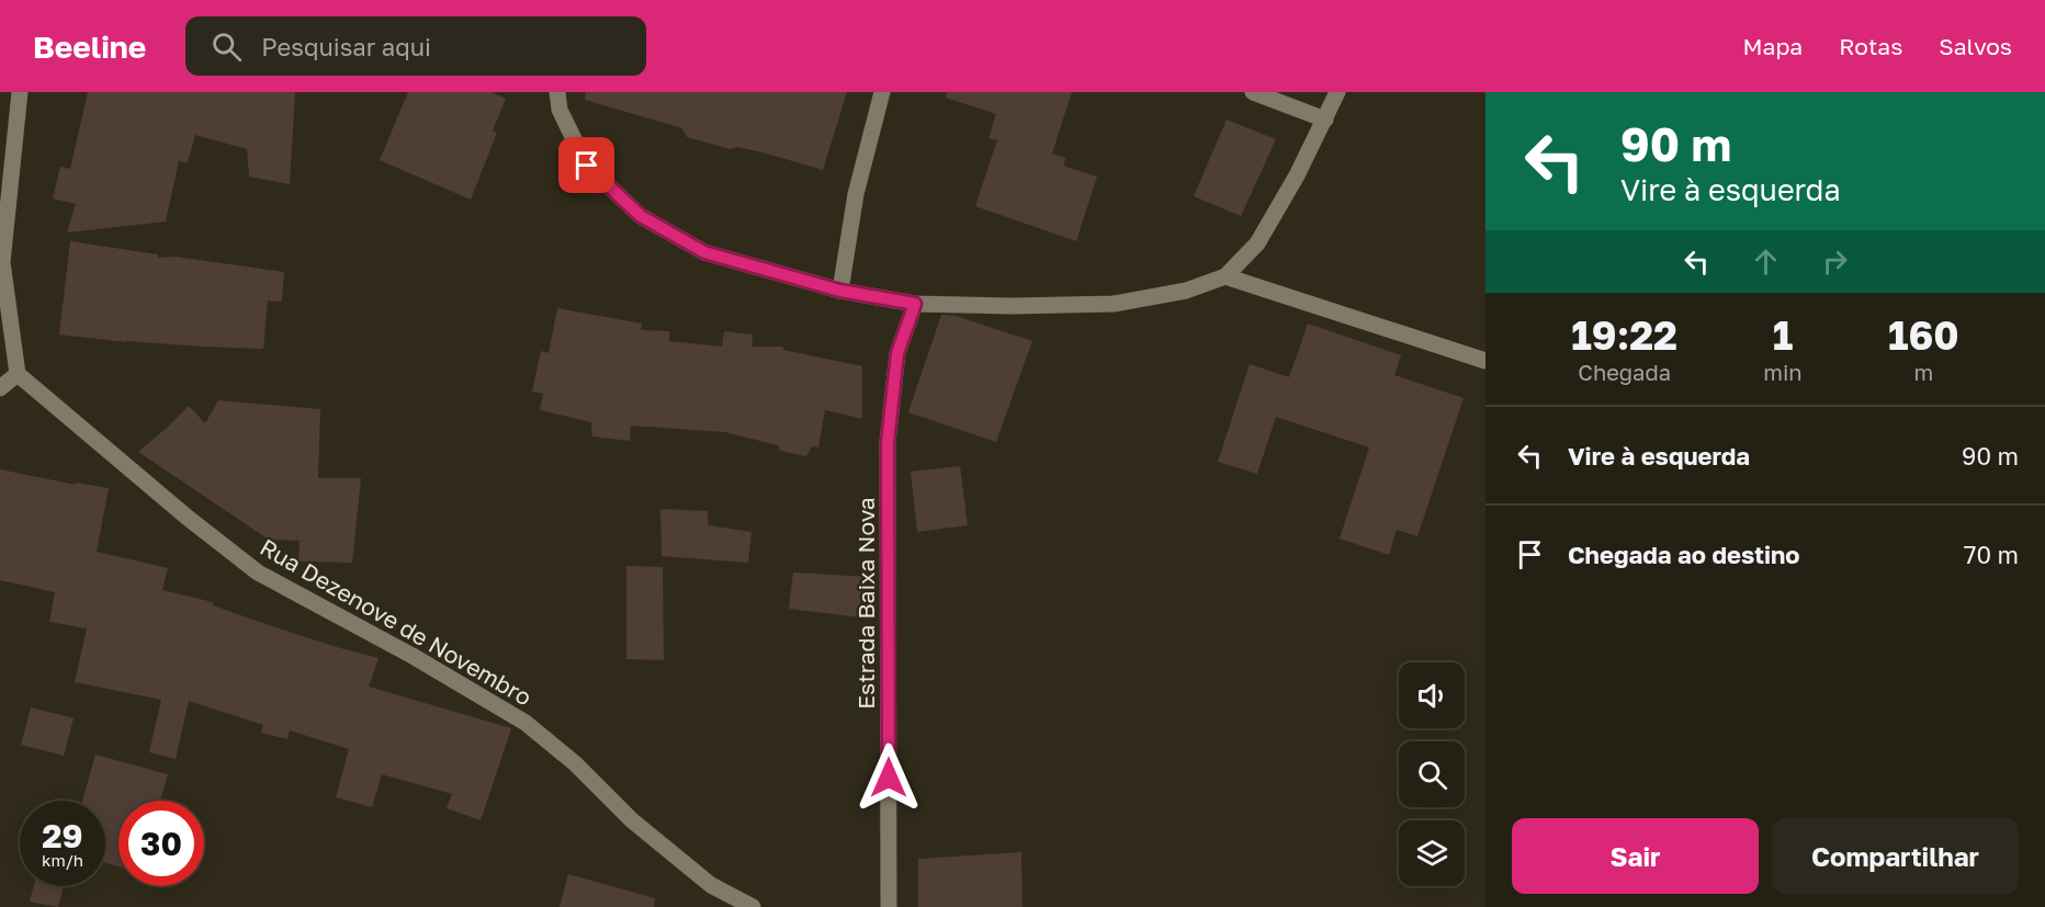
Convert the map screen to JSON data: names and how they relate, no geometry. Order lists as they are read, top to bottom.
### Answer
{
  "streets": {
    "street": ["Estrada Baixa Nova", "Rua Dezenove de Novembro"]
  },
  "page": {
    "header": "Beeline",
    "search": "Pesquisar aqui",
    "nav": ["Mapa", "Rotas", "Salvos"],
    "turn": ["90 m", "Vire à esquerda"],
    "eta": [
      "19:22",
      "Chegada",
      "1",
      "min",
      "160",
      "m"
    ],
    "list": [
      {
        "name": "Vire à esquerda",
        "value": "90 m"
      },
      {
        "name": "Chegada ao destino",
        "value": "70 m"
      }
    ],
    "speed": "29 km/h",
    "limit": "30",
    "buttons": ["Sair", "Compartilhar"]
  }
}
